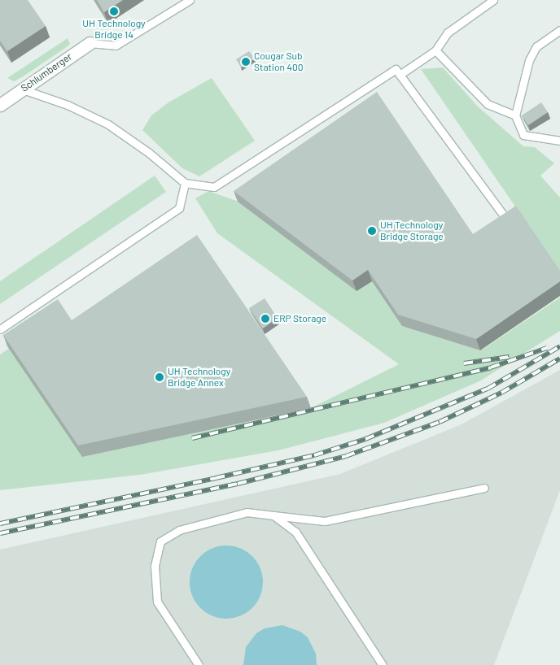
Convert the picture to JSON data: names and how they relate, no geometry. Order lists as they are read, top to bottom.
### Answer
{
  "streets": {
    "street": ["Schlumberger"]
  },
  "places": [
    "UH Technology Bridge 14",
    "Cougar Sub Station 400",
    "UH Technology Bridge Storage",
    "ERP Storage",
    "UH Technology Bridge Annex"
  ]
}
